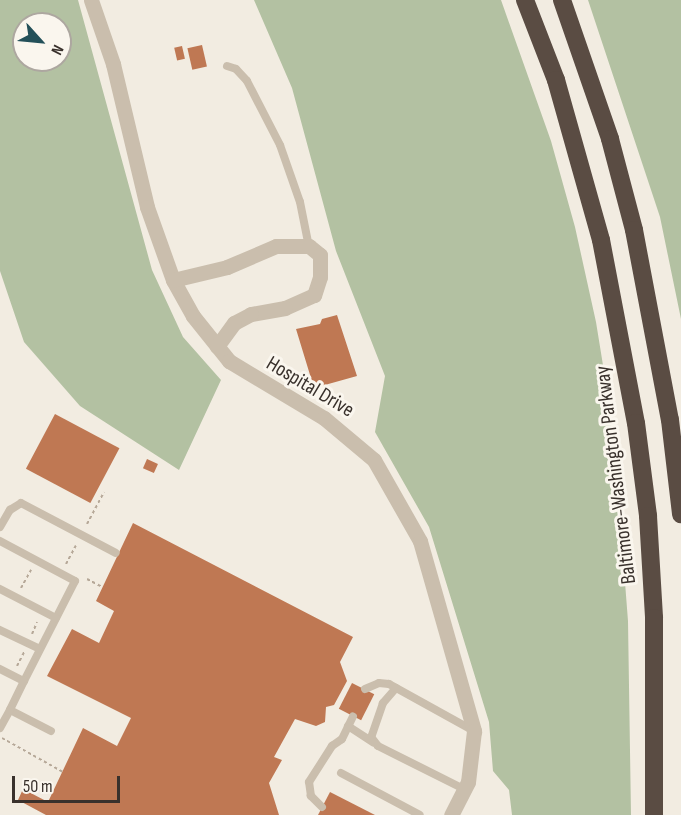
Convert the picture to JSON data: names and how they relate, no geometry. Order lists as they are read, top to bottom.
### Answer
{
  "streets": {
    "highway": ["Baltimore-Washington Parkway"],
    "street": ["Hospital Drive"]
  },
  "scale_bar": "50 m",
  "north": "bottom right"
}
